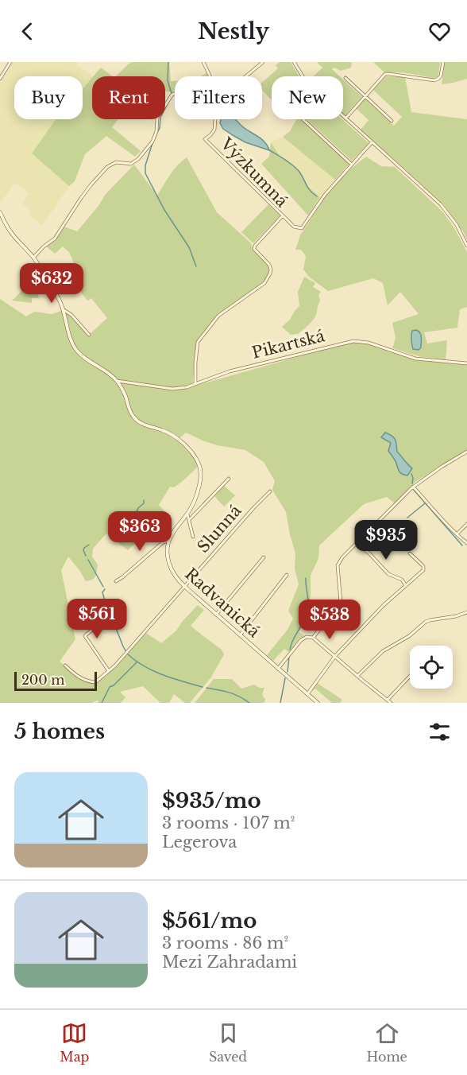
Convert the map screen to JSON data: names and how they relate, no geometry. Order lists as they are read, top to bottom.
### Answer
{
  "streets": {
    "street": [
      "Výzkumná",
      "Pikartská",
      "Slunná",
      "Radvanická"
    ]
  },
  "crossings": [
    ["Výzkumná", "Pikartská"],
    ["Slunná", "Radvanická"]
  ],
  "scale_bar": "200 m",
  "page": {
    "header": "Nestly",
    "chip": [
      "Buy",
      "Rent",
      "Filters",
      "New"
    ],
    "price": [
      "$632",
      "$363",
      "$935",
      "$561",
      "$538"
    ],
    "scale": "200 m",
    "heading": "5 homes",
    "list": [
      {
        "name": "$935/mo",
        "note": "3 rooms · 107 m² · Legerova"
      },
      {
        "name": "$561/mo",
        "note": "3 rooms · 86 m² · Mezi Zahradami"
      }
    ],
    "tabs": ["Map", "Saved", "Home"]
  }
}
